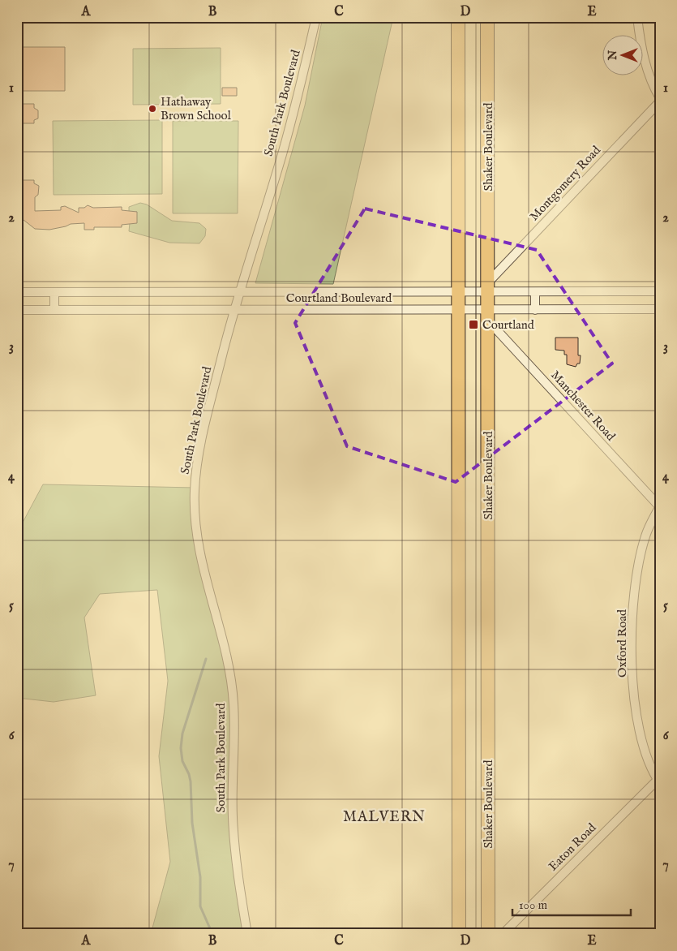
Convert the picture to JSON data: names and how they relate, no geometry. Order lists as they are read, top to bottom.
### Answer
{
  "streets": {
    "main road": ["Shaker Boulevard"],
    "street": [
      "South Park Boulevard",
      "Montgomery Road",
      "Courtland Boulevard",
      "Manchester Road",
      "Oxford Road",
      "Eaton Road"
    ]
  },
  "crossings": [
    ["South Park Boulevard", "Courtland Boulevard"],
    ["Shaker Boulevard", "Montgomery Road"],
    ["Shaker Boulevard", "Courtland Boulevard"],
    ["Shaker Boulevard", "Manchester Road"],
    ["Montgomery Road", "Courtland Boulevard"],
    ["Courtland Boulevard", "Manchester Road"],
    ["Manchester Road", "Oxford Road"],
    ["Oxford Road", "Eaton Road"]
  ],
  "districts": ["MALVERN"],
  "places": {
    "other": ["Hathaway Brown School"],
    "transit": ["Courtland"]
  },
  "scale_bar": "100 m",
  "north": "left",
  "grid": {
    "columns": [
      "A",
      "B",
      "C",
      "D",
      "E"
    ],
    "rows": [
      "1",
      "2",
      "3",
      "4",
      "5",
      "6",
      "7"
    ]
  }
}
